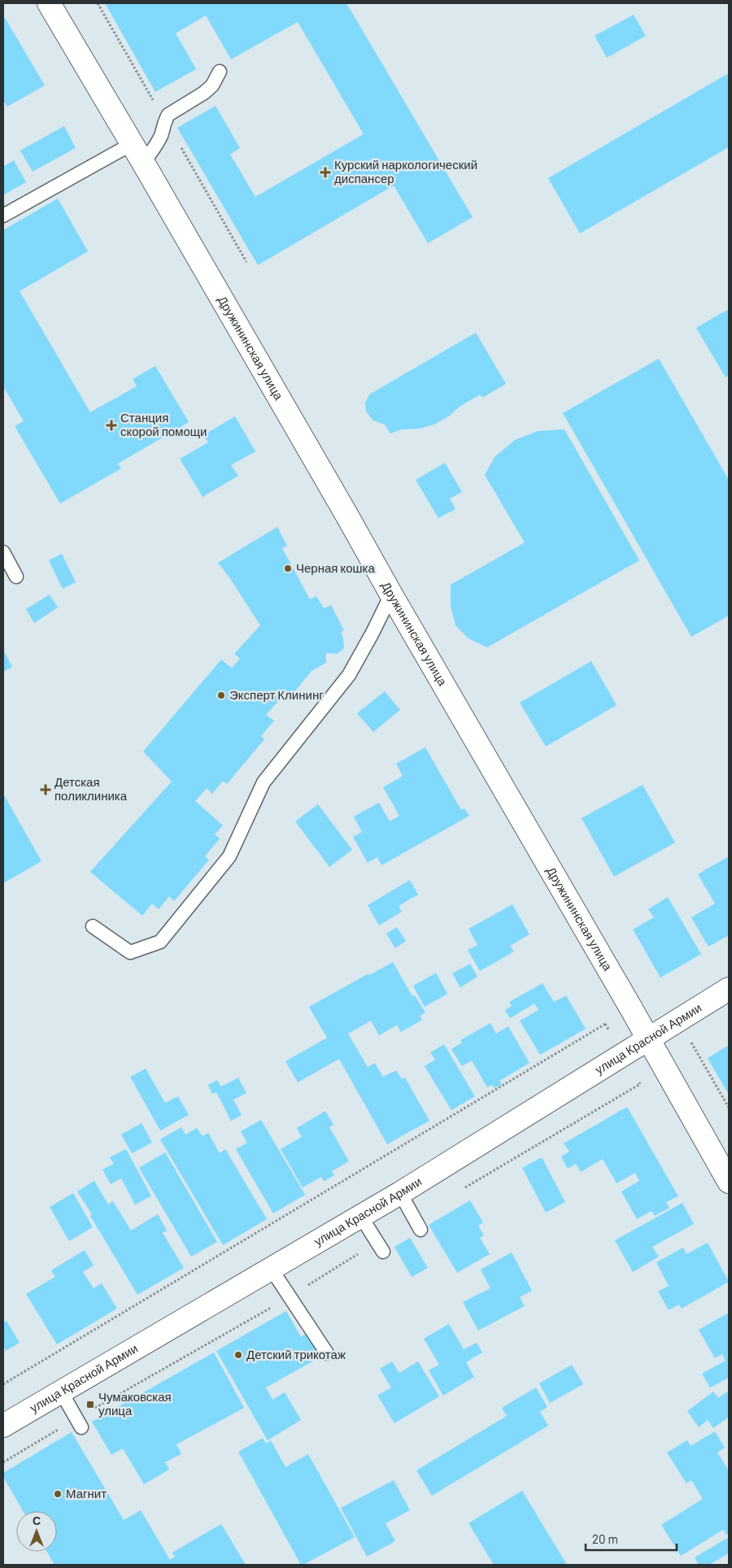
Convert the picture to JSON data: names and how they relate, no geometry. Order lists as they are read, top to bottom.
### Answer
{
  "streets": {
    "street": ["Дружининская улица", "улица Красной Армии"]
  },
  "crossings": [
    ["Дружининская улица", "улица Красной Армии"]
  ],
  "places": {
    "health": ["Курский наркологический диспансер", "Станция скорой помощи", "Детская поликлиника"],
    "other": [
      "Черная кошка",
      "Эксперт Клининг",
      "Детский трикотаж",
      "Магнит"
    ],
    "transit": ["Чумаковская улица"]
  },
  "scale_bar": "20 m",
  "north": "top"
}
